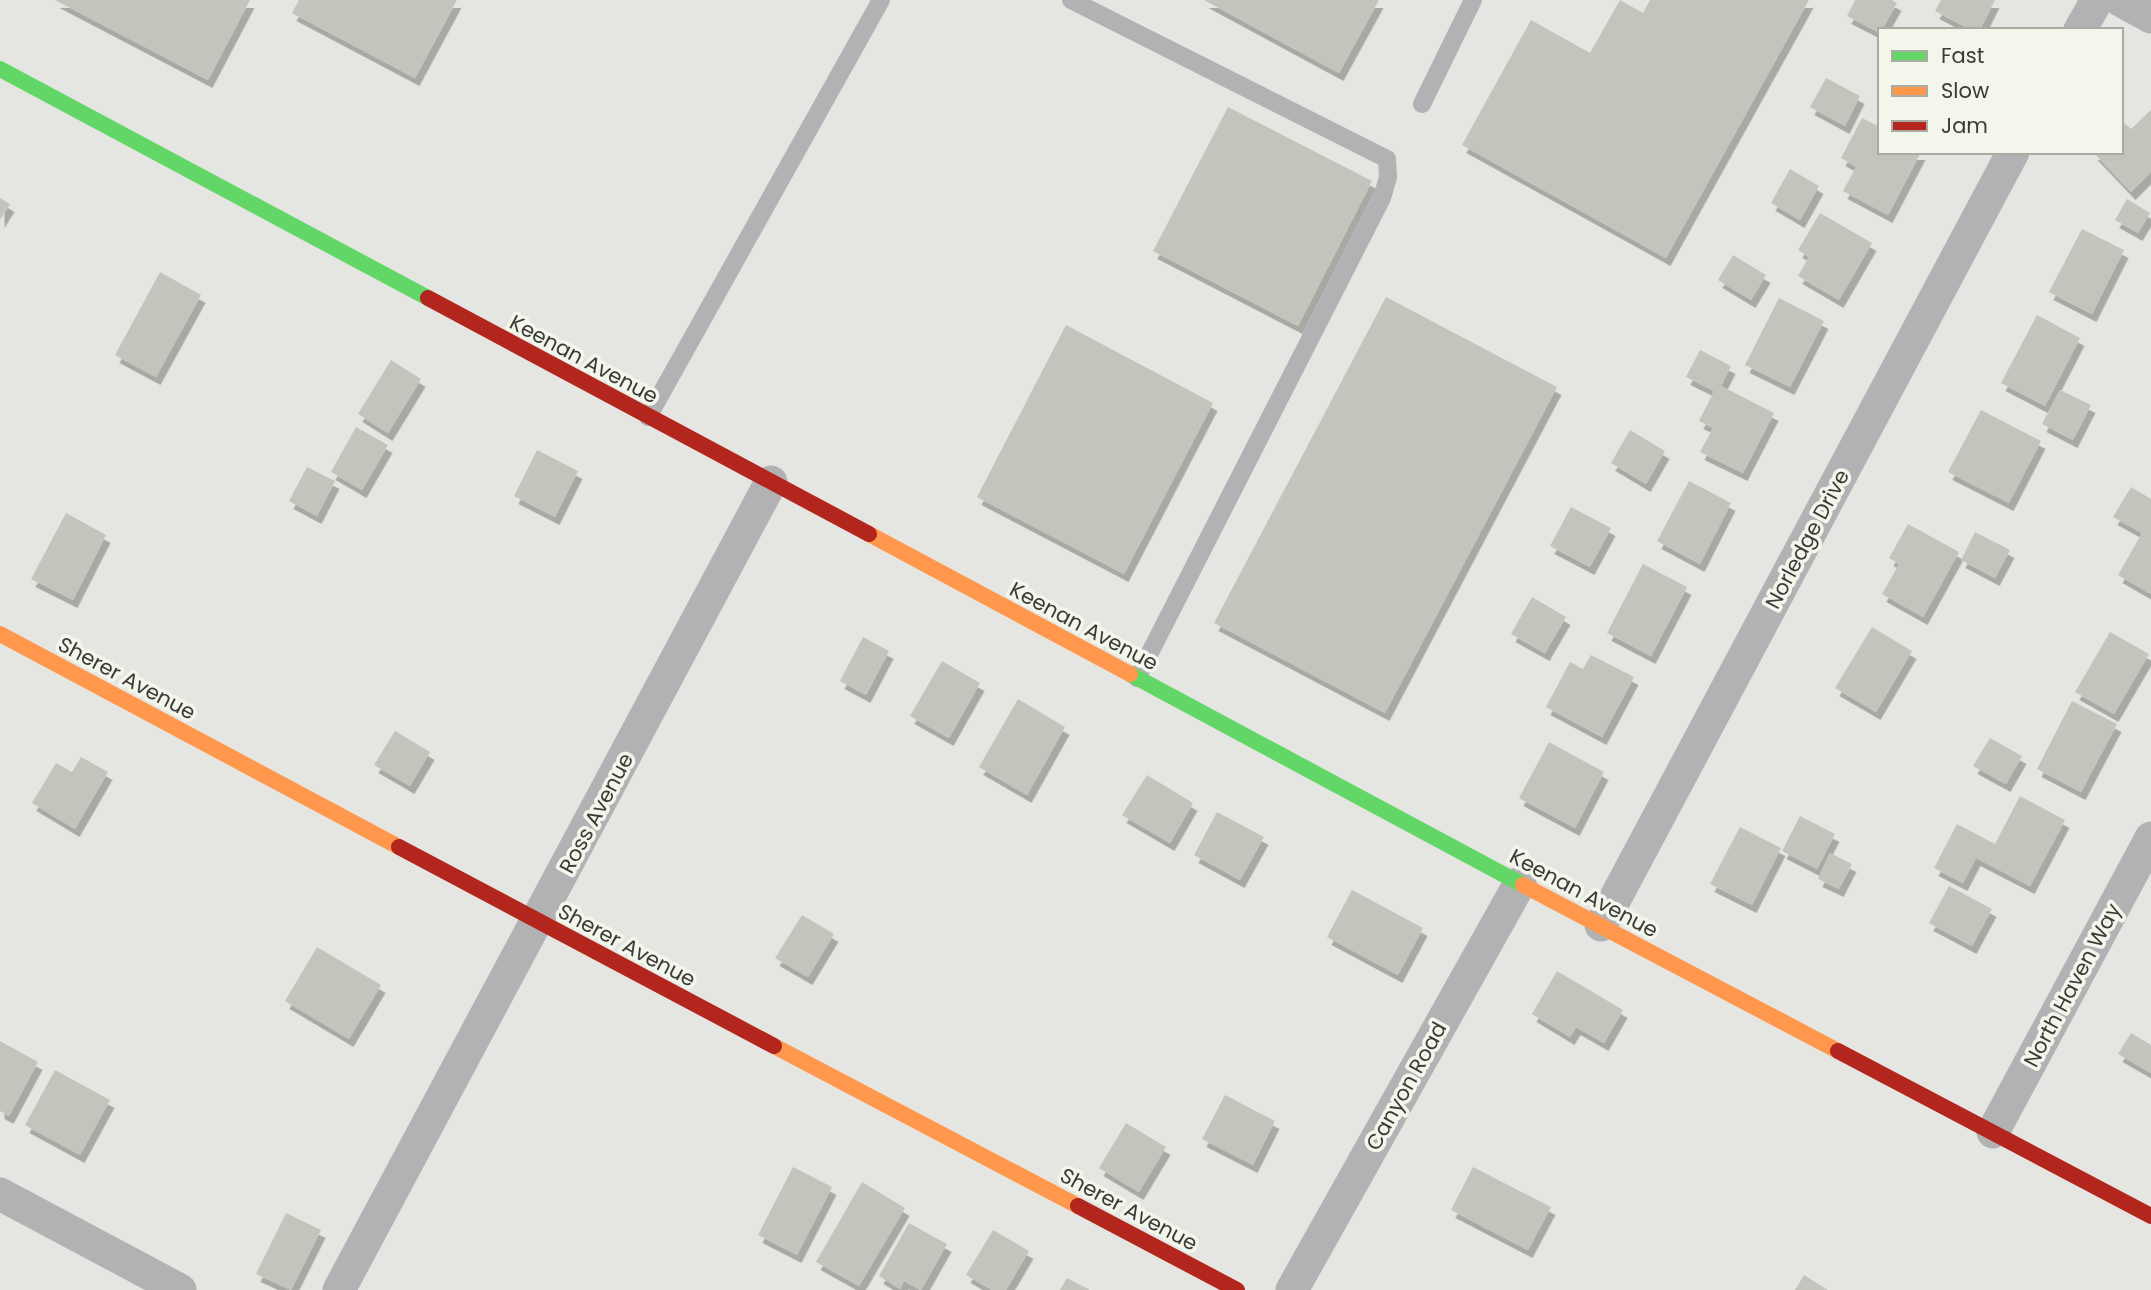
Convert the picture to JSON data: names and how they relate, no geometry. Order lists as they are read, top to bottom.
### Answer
{
  "streets": {
    "street": [
      "Keenan Avenue",
      "Norledge Drive",
      "Sherer Avenue",
      "Ross Avenue",
      "North Haven Way",
      "Canyon Road"
    ]
  },
  "crossings": [
    ["Keenan Avenue", "Norledge Drive"],
    ["Keenan Avenue", "Ross Avenue"],
    ["Keenan Avenue", "North Haven Way"],
    ["Keenan Avenue", "Canyon Road"],
    ["Sherer Avenue", "Ross Avenue"]
  ],
  "legend": ["Fast", "Slow", "Jam"]
}
